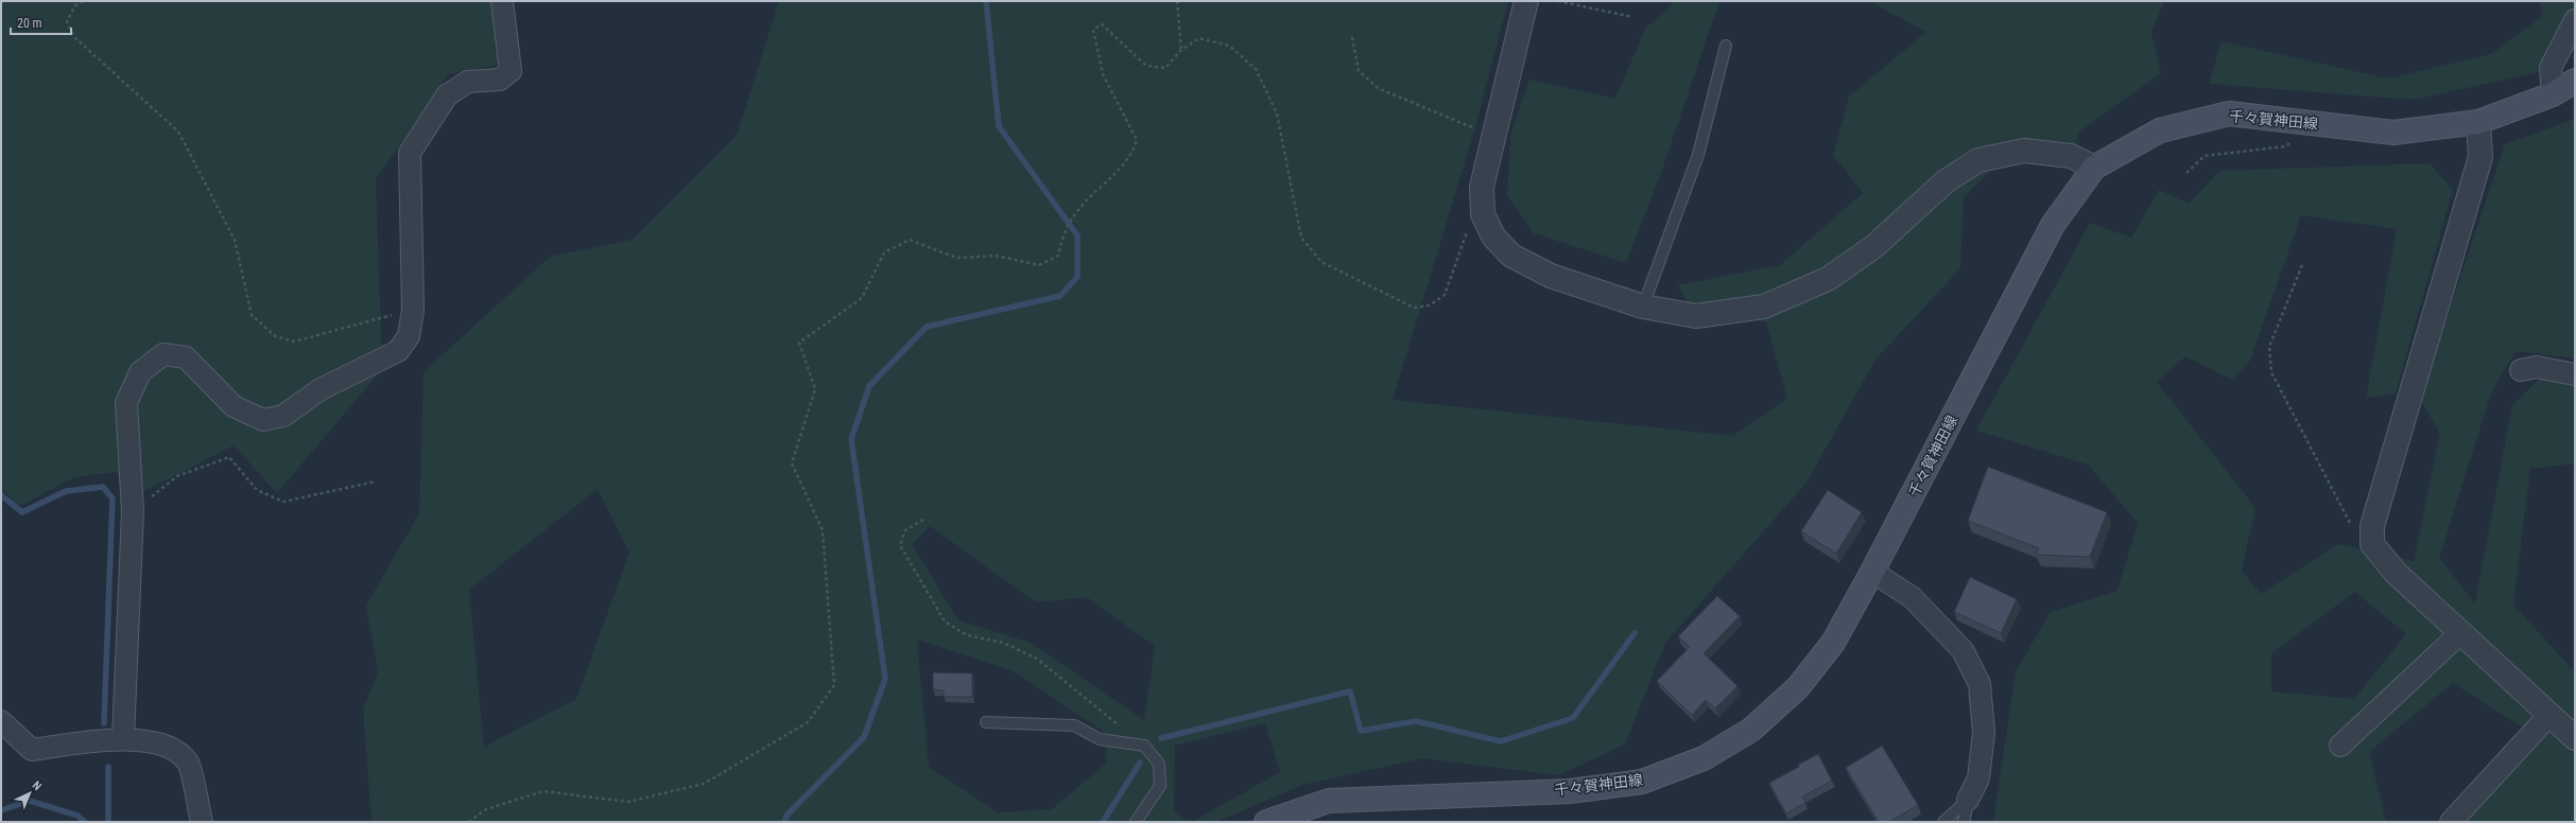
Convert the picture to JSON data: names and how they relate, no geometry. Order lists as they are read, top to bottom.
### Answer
{
  "streets": {
    "main road": ["千々賀神田線"]
  },
  "scale_bar": "20 m",
  "north": "top right"
}
